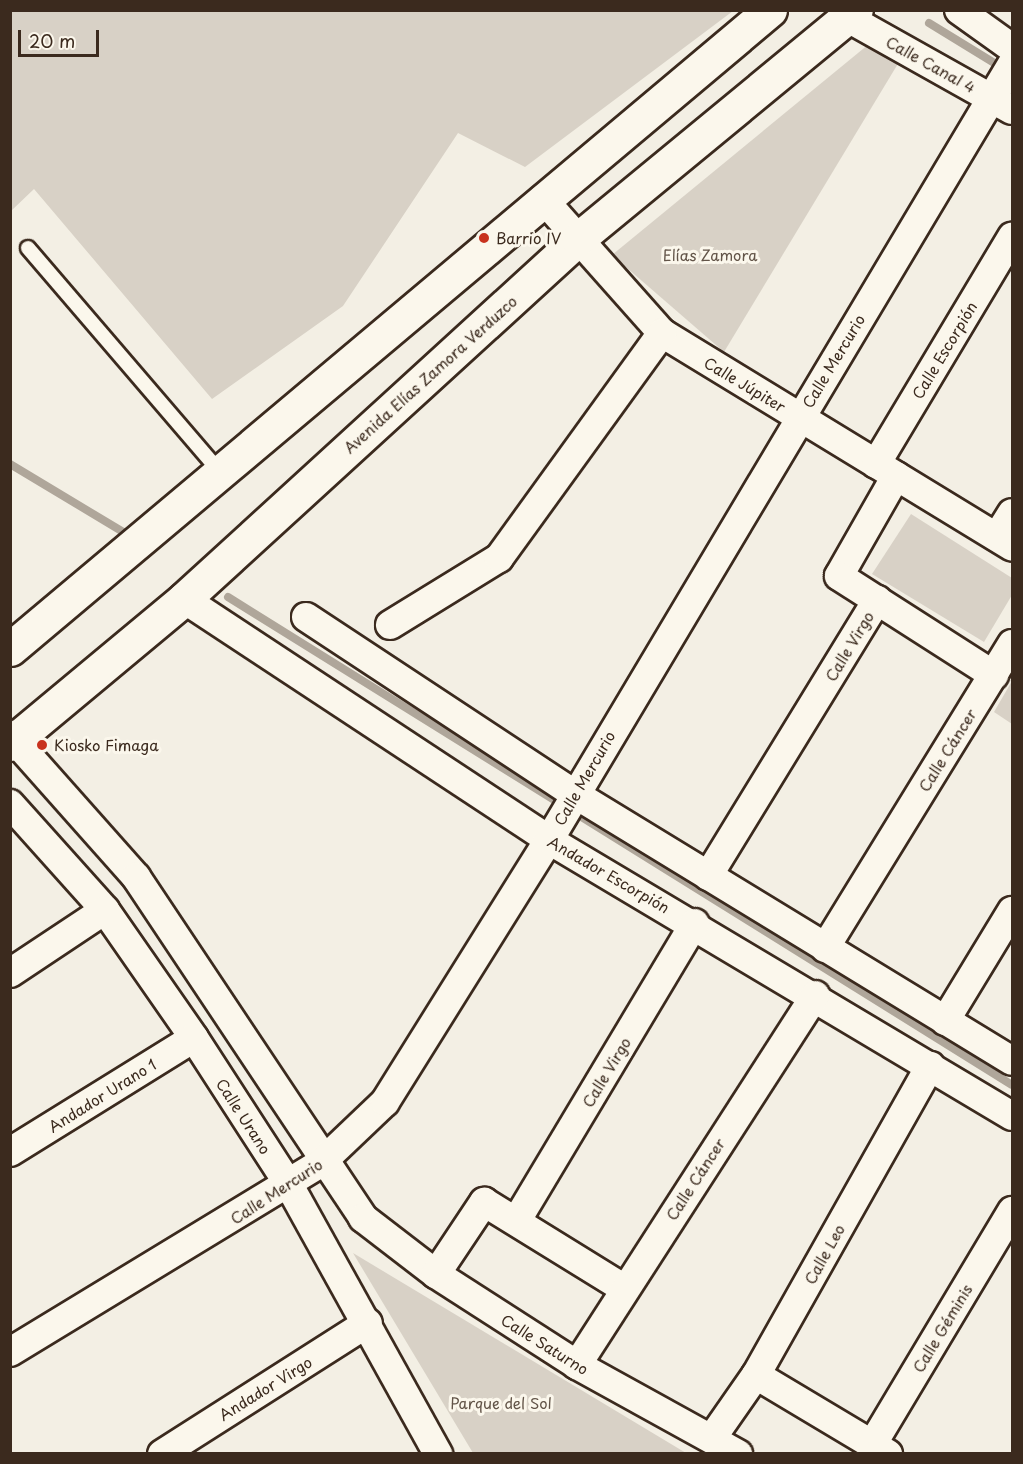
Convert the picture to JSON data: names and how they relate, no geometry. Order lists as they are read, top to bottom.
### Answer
{
  "streets": {
    "main road": ["Avenida Elías Zamora Verduzco"],
    "street": [
      "Calle Canal 4",
      "Calle Escorpión",
      "Calle Mercurio",
      "Calle Júpiter",
      "Calle Virgo",
      "Calle Cáncer",
      "Andador Escorpión",
      "Andador Urano 1",
      "Calle Urano",
      "Calle Leo",
      "Calle Géminis",
      "Calle Saturno",
      "Andador Virgo"
    ]
  },
  "crossings": [
    ["Calle Canal 4", "Calle Mercurio"],
    ["Calle Canal 4", "Avenida Elías Zamora Verduzco"],
    ["Calle Escorpión", "Calle Júpiter"],
    ["Calle Escorpión", "Calle Virgo"],
    ["Calle Mercurio", "Calle Júpiter"],
    ["Calle Mercurio", "Andador Escorpión"],
    ["Calle Mercurio", "Calle Urano"],
    ["Calle Mercurio", "Calle Saturno"],
    ["Avenida Elías Zamora Verduzco", "Calle Júpiter"],
    ["Avenida Elías Zamora Verduzco", "Andador Escorpión"],
    ["Calle Virgo", "Andador Escorpión"],
    ["Calle Cáncer", "Andador Escorpión"],
    ["Calle Cáncer", "Calle Saturno"],
    ["Andador Escorpión", "Calle Leo"],
    ["Andador Urano 1", "Calle Urano"],
    ["Calle Urano", "Andador Virgo"],
    ["Calle Leo", "Calle Saturno"]
  ],
  "parks": ["Elías Zamora", "Parque del Sol"],
  "places": ["Barrio IV", "Kiosko Fimaga"],
  "scale_bar": "20 m"
}
